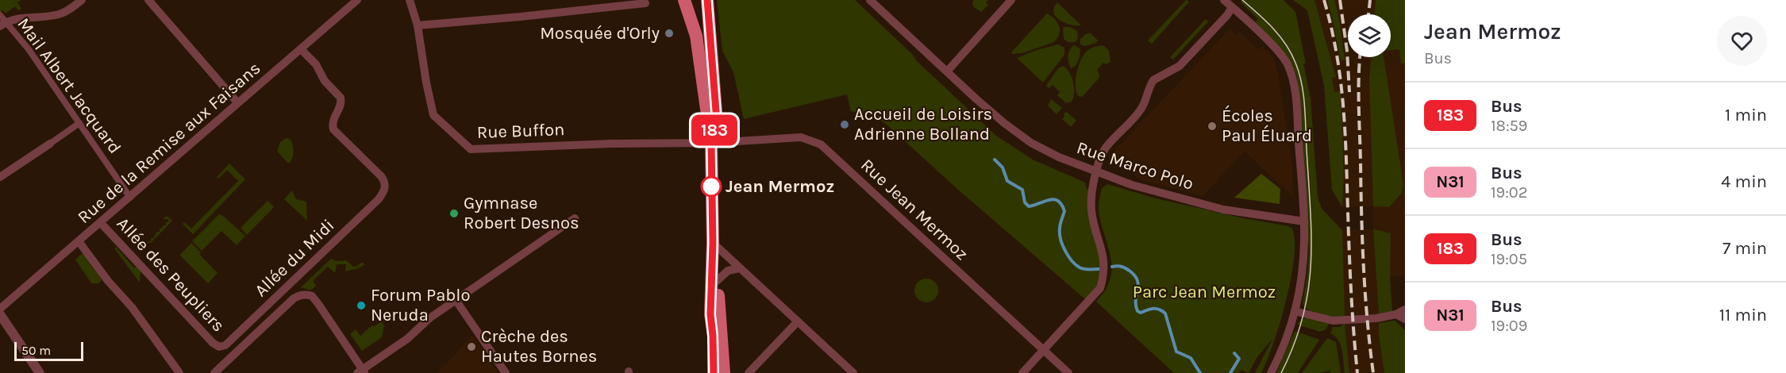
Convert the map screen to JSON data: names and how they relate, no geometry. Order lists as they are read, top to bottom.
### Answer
{
  "streets": {
    "street": [
      "Mail Albert Jacquard",
      "Rue Buffon",
      "Rue de la Remise aux Faisans",
      "Rue Marco Polo",
      "Rue Jean Mermoz",
      "Allée du Midi",
      "Allée des Peupliers"
    ]
  },
  "crossings": [
    ["Mail Albert Jacquard", "Rue de la Remise aux Faisans"],
    ["Rue Buffon", "Rue Jean Mermoz"],
    ["Rue de la Remise aux Faisans", "Allée du Midi"],
    ["Rue de la Remise aux Faisans", "Allée des Peupliers"],
    ["Allée du Midi", "Allée des Peupliers"]
  ],
  "parks": ["Parc Jean Mermoz"],
  "places": [
    "Mosquée d'Orly",
    "Accueil de Loisirs Adrienne Bolland",
    "Écoles Paul Éluard",
    "Jean Mermoz",
    "Gymnase Robert Desnos",
    "Forum Pablo Neruda",
    "Crèche des Hautes Bornes"
  ],
  "lines": ["bus line 183"],
  "scale_bar": "50 m",
  "page": {
    "on_map": "183",
    "heading": ["Jean Mermoz", "Bus"],
    "list": [
      {
        "mark": "183",
        "name": "Bus",
        "note": "18:59",
        "value": "1 min"
      },
      {
        "mark": "N31",
        "name": "Bus",
        "note": "19:02",
        "value": "4 min"
      },
      {
        "mark": "183",
        "name": "Bus",
        "note": "19:05",
        "value": "7 min"
      },
      {
        "mark": "N31",
        "name": "Bus",
        "note": "19:09",
        "value": "11 min"
      }
    ],
    "scale": "50 m"
  }
}
